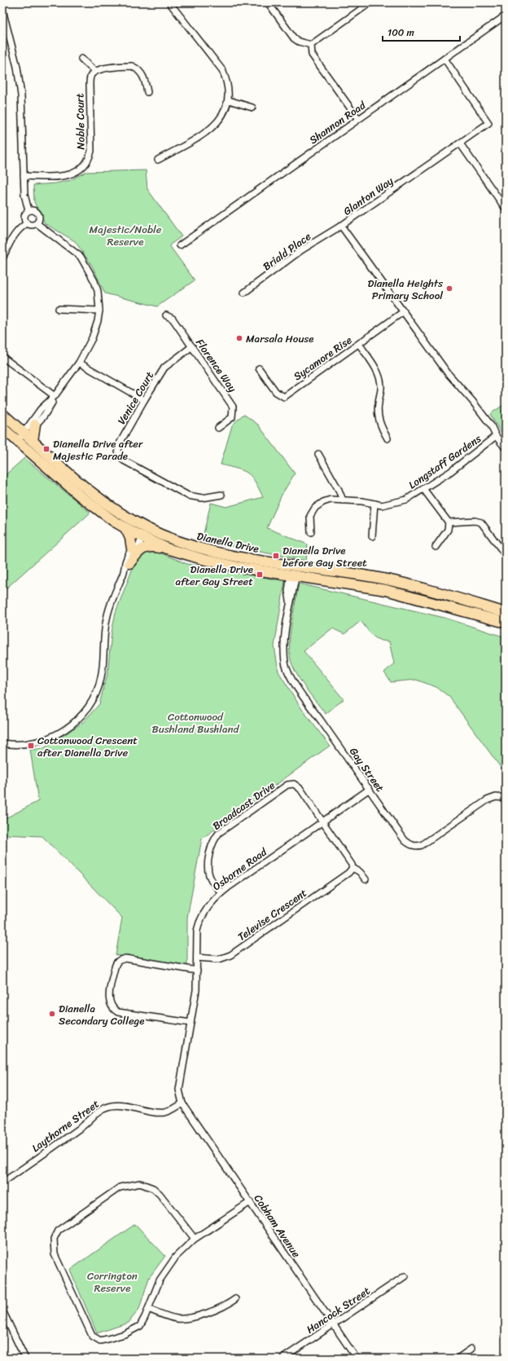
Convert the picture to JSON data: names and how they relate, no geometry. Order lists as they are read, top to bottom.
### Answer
{
  "streets": {
    "main road": ["Dianella Drive"],
    "street": [
      "Noble Court",
      "Shannon Road",
      "Glanton Way",
      "Briald Place",
      "Sycamore Rise",
      "Florence Way",
      "Venice Court",
      "Longstaff Gardens",
      "Gay Street",
      "Broadcast Drive",
      "Osborne Road",
      "Televise Crescent",
      "Laythorne Street",
      "Cobham Avenue",
      "Hancock Street"
    ]
  },
  "crossings": [
    ["Shannon Road", "Glanton Way"],
    ["Glanton Way", "Briald Place"],
    ["Glanton Way", "Sycamore Rise"],
    ["Glanton Way", "Longstaff Gardens"],
    ["Florence Way", "Venice Court"],
    ["Dianella Drive", "Gay Street"],
    ["Gay Street", "Osborne Road"],
    ["Broadcast Drive", "Osborne Road"],
    ["Osborne Road", "Televise Crescent"],
    ["Osborne Road", "Laythorne Street"],
    ["Osborne Road", "Cobham Avenue"],
    ["Laythorne Street", "Cobham Avenue"],
    ["Cobham Avenue", "Hancock Street"]
  ],
  "parks": ["Majestic/Noble Reserve", "Cottonwood Bushland Bushland", "Corrington Reserve"],
  "places": {
    "other": ["Dianella Heights Primary School", "Marsala House", "Dianella Secondary College"],
    "transit": [
      "Dianella Drive after Majestic Parade",
      "Dianella Drive before Gay Street",
      "Dianella Drive after Gay Street",
      "Cottonwood Crescent after Dianella Drive"
    ]
  },
  "scale_bar": "100 m"
}
